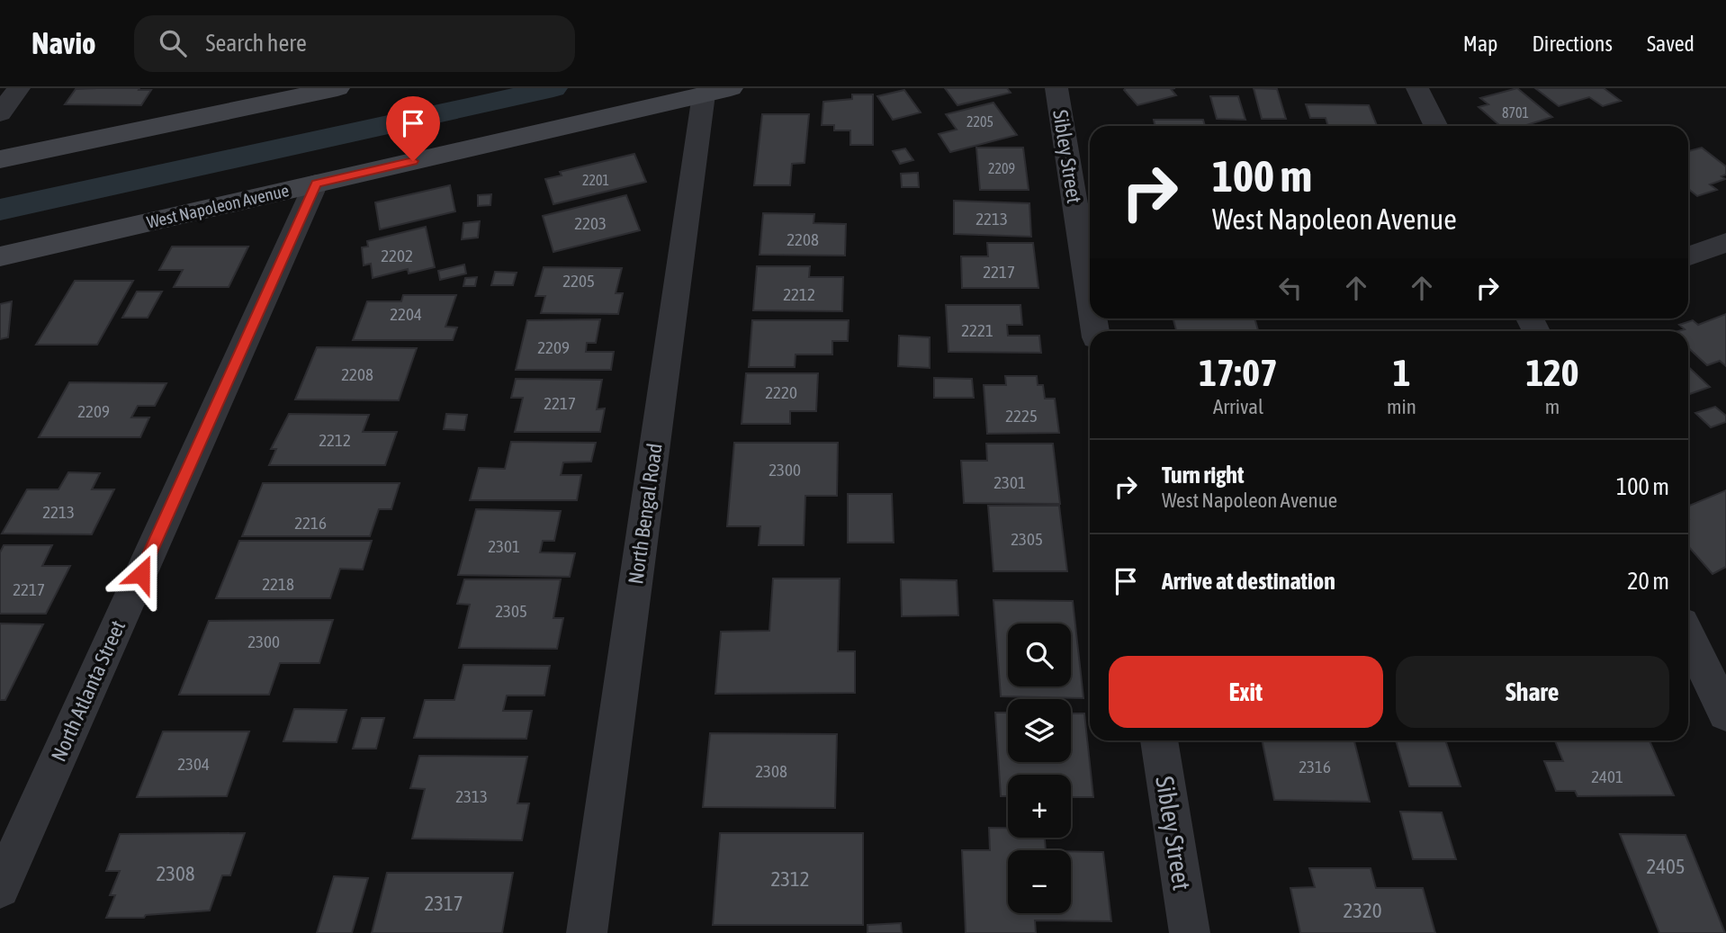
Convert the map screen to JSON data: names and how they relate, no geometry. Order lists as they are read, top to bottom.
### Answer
{
  "streets": {
    "main road": ["West Napoleon Avenue"],
    "street": ["Sibley Street", "North Bengal Road", "North Atlanta Street"]
  },
  "crossings": [
    ["West Napoleon Avenue", "North Bengal Road"],
    ["West Napoleon Avenue", "North Atlanta Street"]
  ],
  "house_numbers": [
    "8701",
    "2205",
    "2209",
    "2201",
    "2213",
    "2203",
    "2208",
    "2202",
    "2217",
    "2205",
    "2212",
    "2204",
    "2221",
    "2209",
    "2208",
    "2220",
    "2217",
    "2209",
    "2225",
    "2212",
    "2300",
    "2301",
    "2213",
    "2216",
    "2305",
    "2301",
    "2218",
    "2217",
    "2305",
    "2300",
    "2304",
    "2316",
    "2308",
    "2401",
    "2313",
    "2405",
    "2308",
    "2312",
    "2317",
    "2320"
  ],
  "page": {
    "header": "Navio",
    "search": "Search here",
    "nav": ["Map", "Directions", "Saved"],
    "turn": ["100 m", "West Napoleon Avenue"],
    "eta": [
      "17:07",
      "Arrival",
      "1",
      "min",
      "120",
      "m"
    ],
    "list": [
      {
        "name": "Turn right",
        "note": "West Napoleon Avenue",
        "value": "100 m"
      },
      {
        "name": "Arrive at destination",
        "value": "20 m"
      }
    ],
    "map_buttons": ["+", "−"],
    "buttons": ["Exit", "Share"]
  }
}
